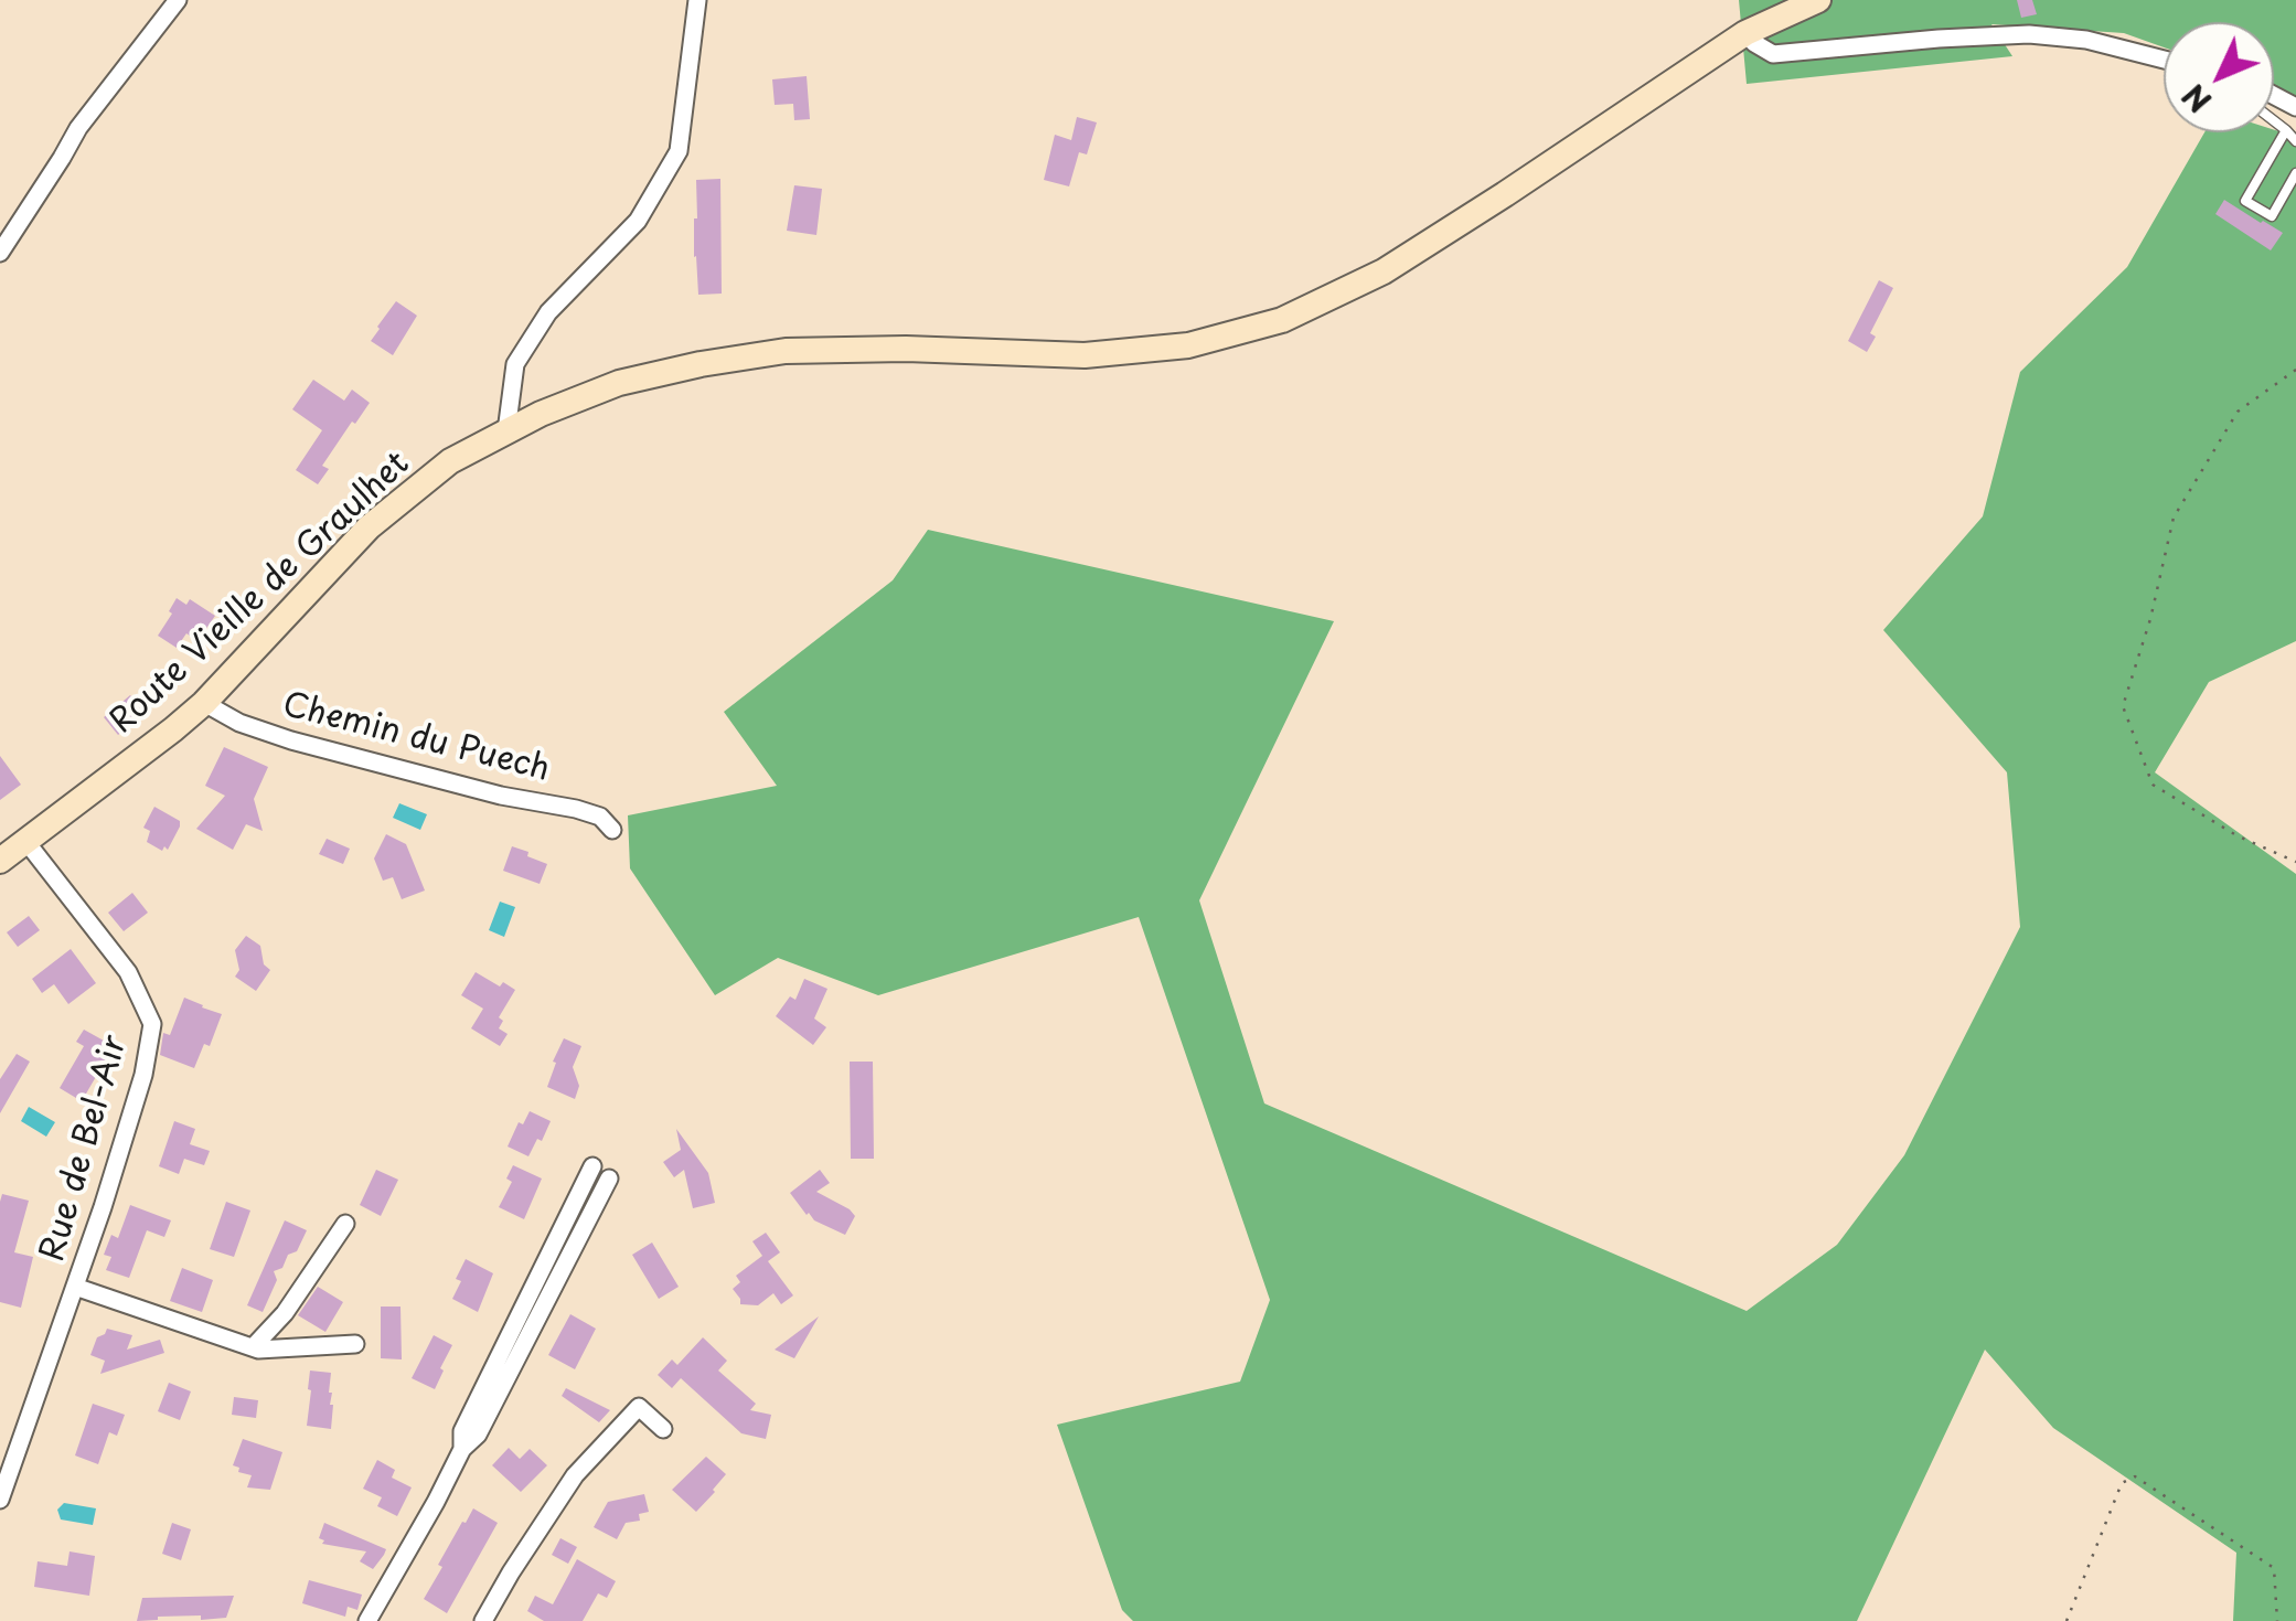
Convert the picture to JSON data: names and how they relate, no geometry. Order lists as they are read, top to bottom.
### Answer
{
  "streets": {
    "main road": ["Route Vieille de Graulhet"],
    "street": ["Chemin du Puech", "Rue de Bel-Air"]
  },
  "crossings": [
    ["Route Vieille de Graulhet", "Chemin du Puech"],
    ["Route Vieille de Graulhet", "Rue de Bel-Air"]
  ],
  "north": "bottom left"
}
